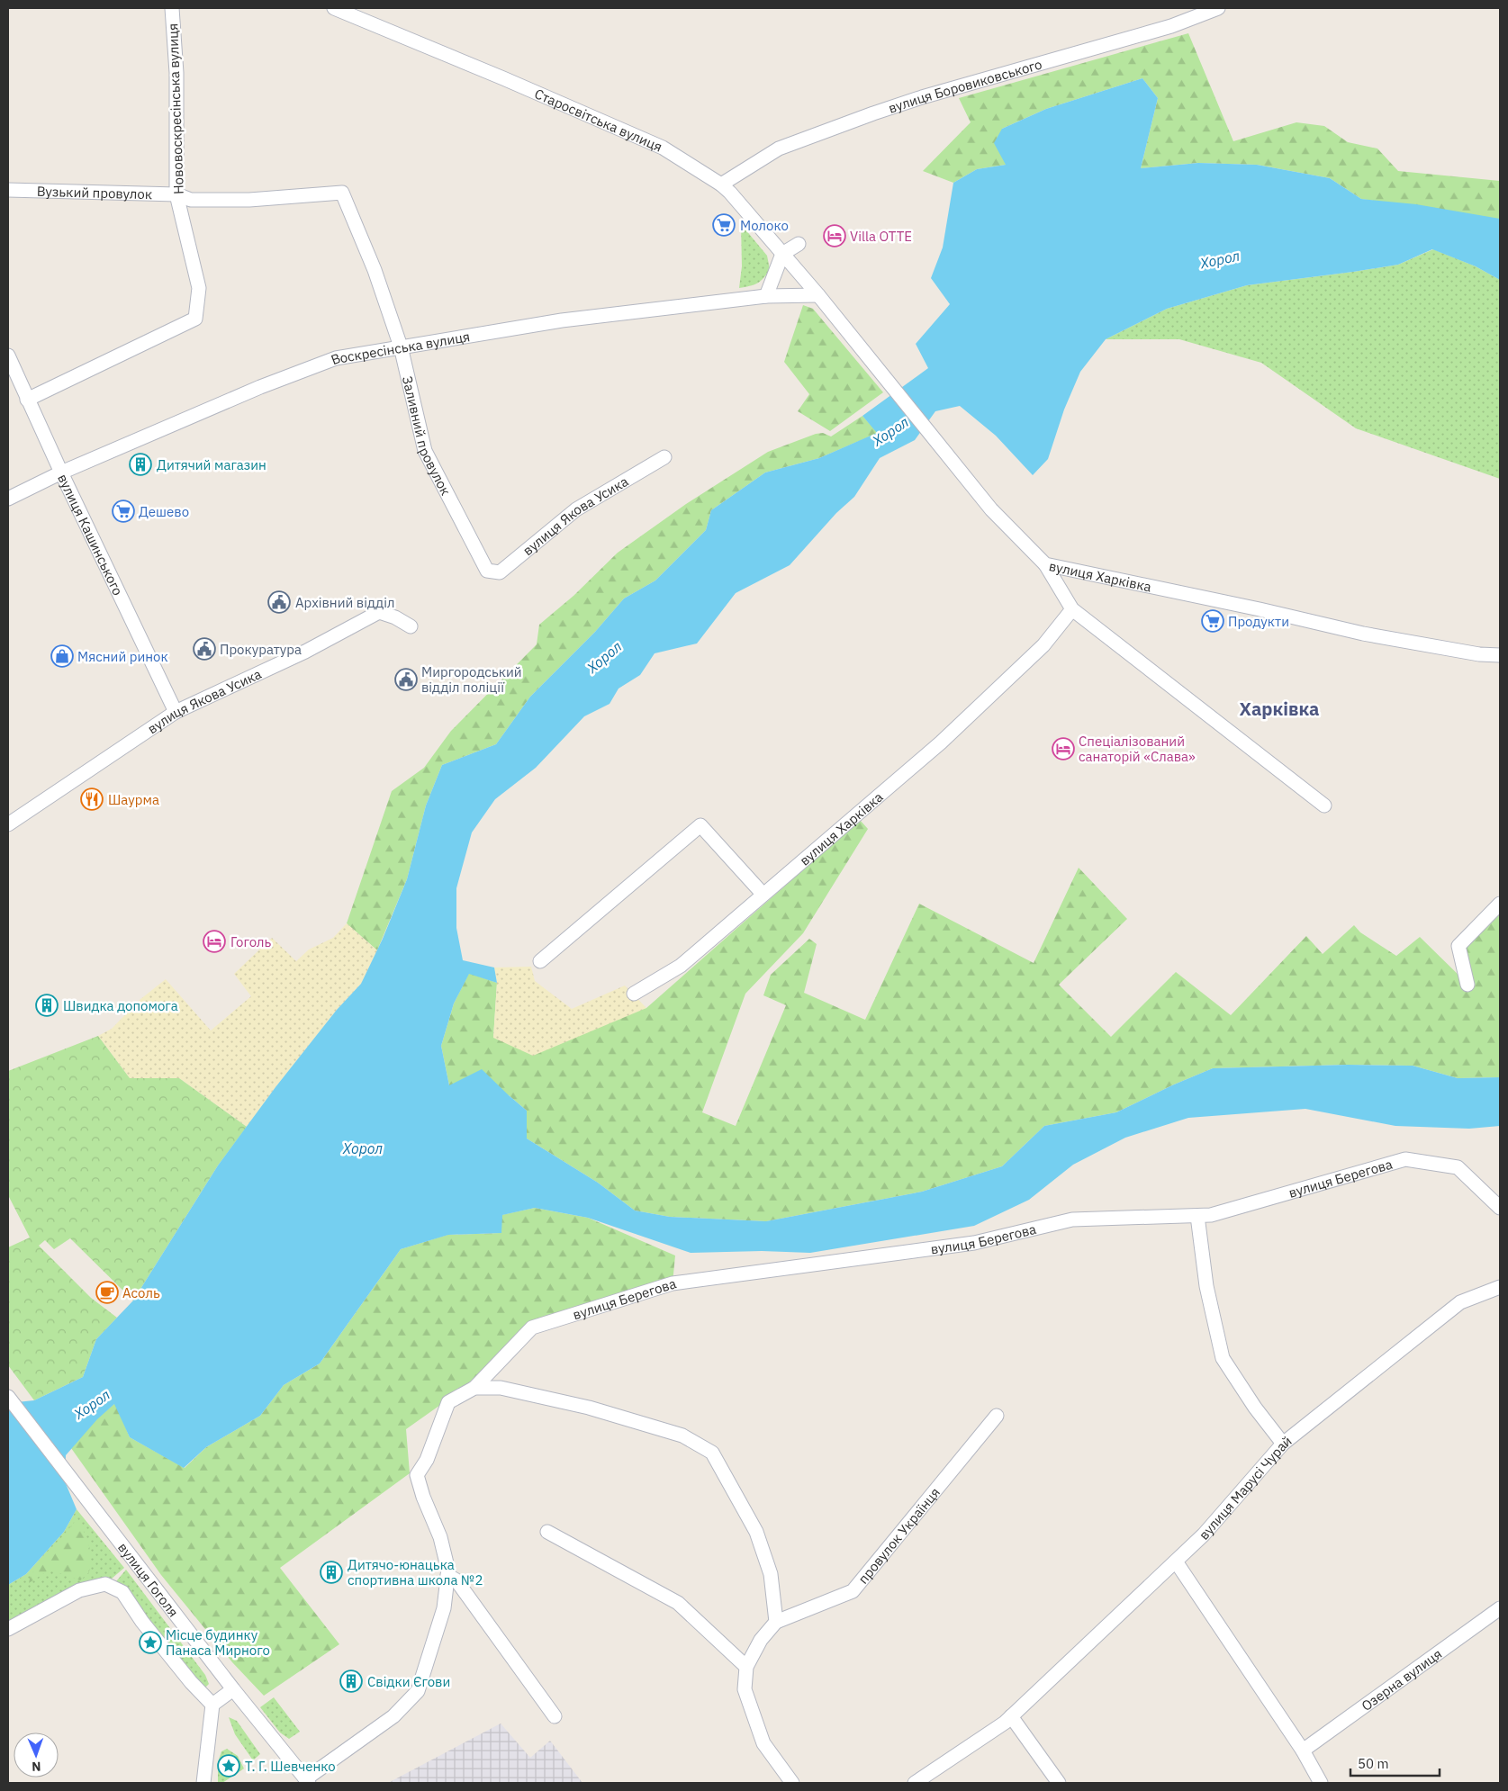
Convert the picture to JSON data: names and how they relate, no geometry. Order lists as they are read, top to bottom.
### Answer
{
  "streets": {
    "street": [
      "вулиця Боровиковського",
      "Нововоскресінська вулиця",
      "Старосвітська вулиця",
      "Вузький провулок",
      "Воскресінська вулиця",
      "Заливний провулок",
      "вулиця Якова Усика",
      "вулиця Кашинського",
      "вулиця Харківка",
      "вулиця Берегова",
      "вулиця Марусі Чурай",
      "провулок Українця",
      "вулиця Гоголя",
      "Озерна вулиця"
    ]
  },
  "crossings": [
    ["вулиця Боровиковського", "Старосвітська вулиця"],
    ["Нововоскресінська вулиця", "Вузький провулок"],
    ["Нововоскресінська вулиця", "вулиця Кашинського"],
    ["Старосвітська вулиця", "Воскресінська вулиця"],
    ["Старосвітська вулиця", "вулиця Харківка"],
    ["Вузький провулок", "Заливний провулок"],
    ["Воскресінська вулиця", "Заливний провулок"],
    ["Воскресінська вулиця", "вулиця Кашинського"],
    ["Воскресінська вулиця", "вулиця Харківка"],
    ["Заливний провулок", "вулиця Якова Усика"],
    ["вулиця Якова Усика", "вулиця Кашинського"]
  ],
  "districts": ["Харківка"],
  "water": ["Хорол"],
  "places": {
    "supermarket": ["Молоко", "Дешево", "Продукти"],
    "hotel": ["Villa OTTE", "Спеціалізований санаторій «Слава»", "Гоголь"],
    "building": [
      "Дитячий магазин",
      "Швидка допомога",
      "Дитячо-юнацька спортивна школа №2",
      "Свідки Єгови"
    ],
    "public building": ["Архівний відділ", "Прокуратура", "Миргородський відділ поліції"],
    "shop": ["Мясний ринок"],
    "restaurant": ["Шаурма"],
    "cafe": ["Асоль"],
    "place": ["Місце будинку Панаса Мирного", "Т. Г. Шевченко"]
  },
  "scale_bar": "50 m",
  "north": "bottom"
}
